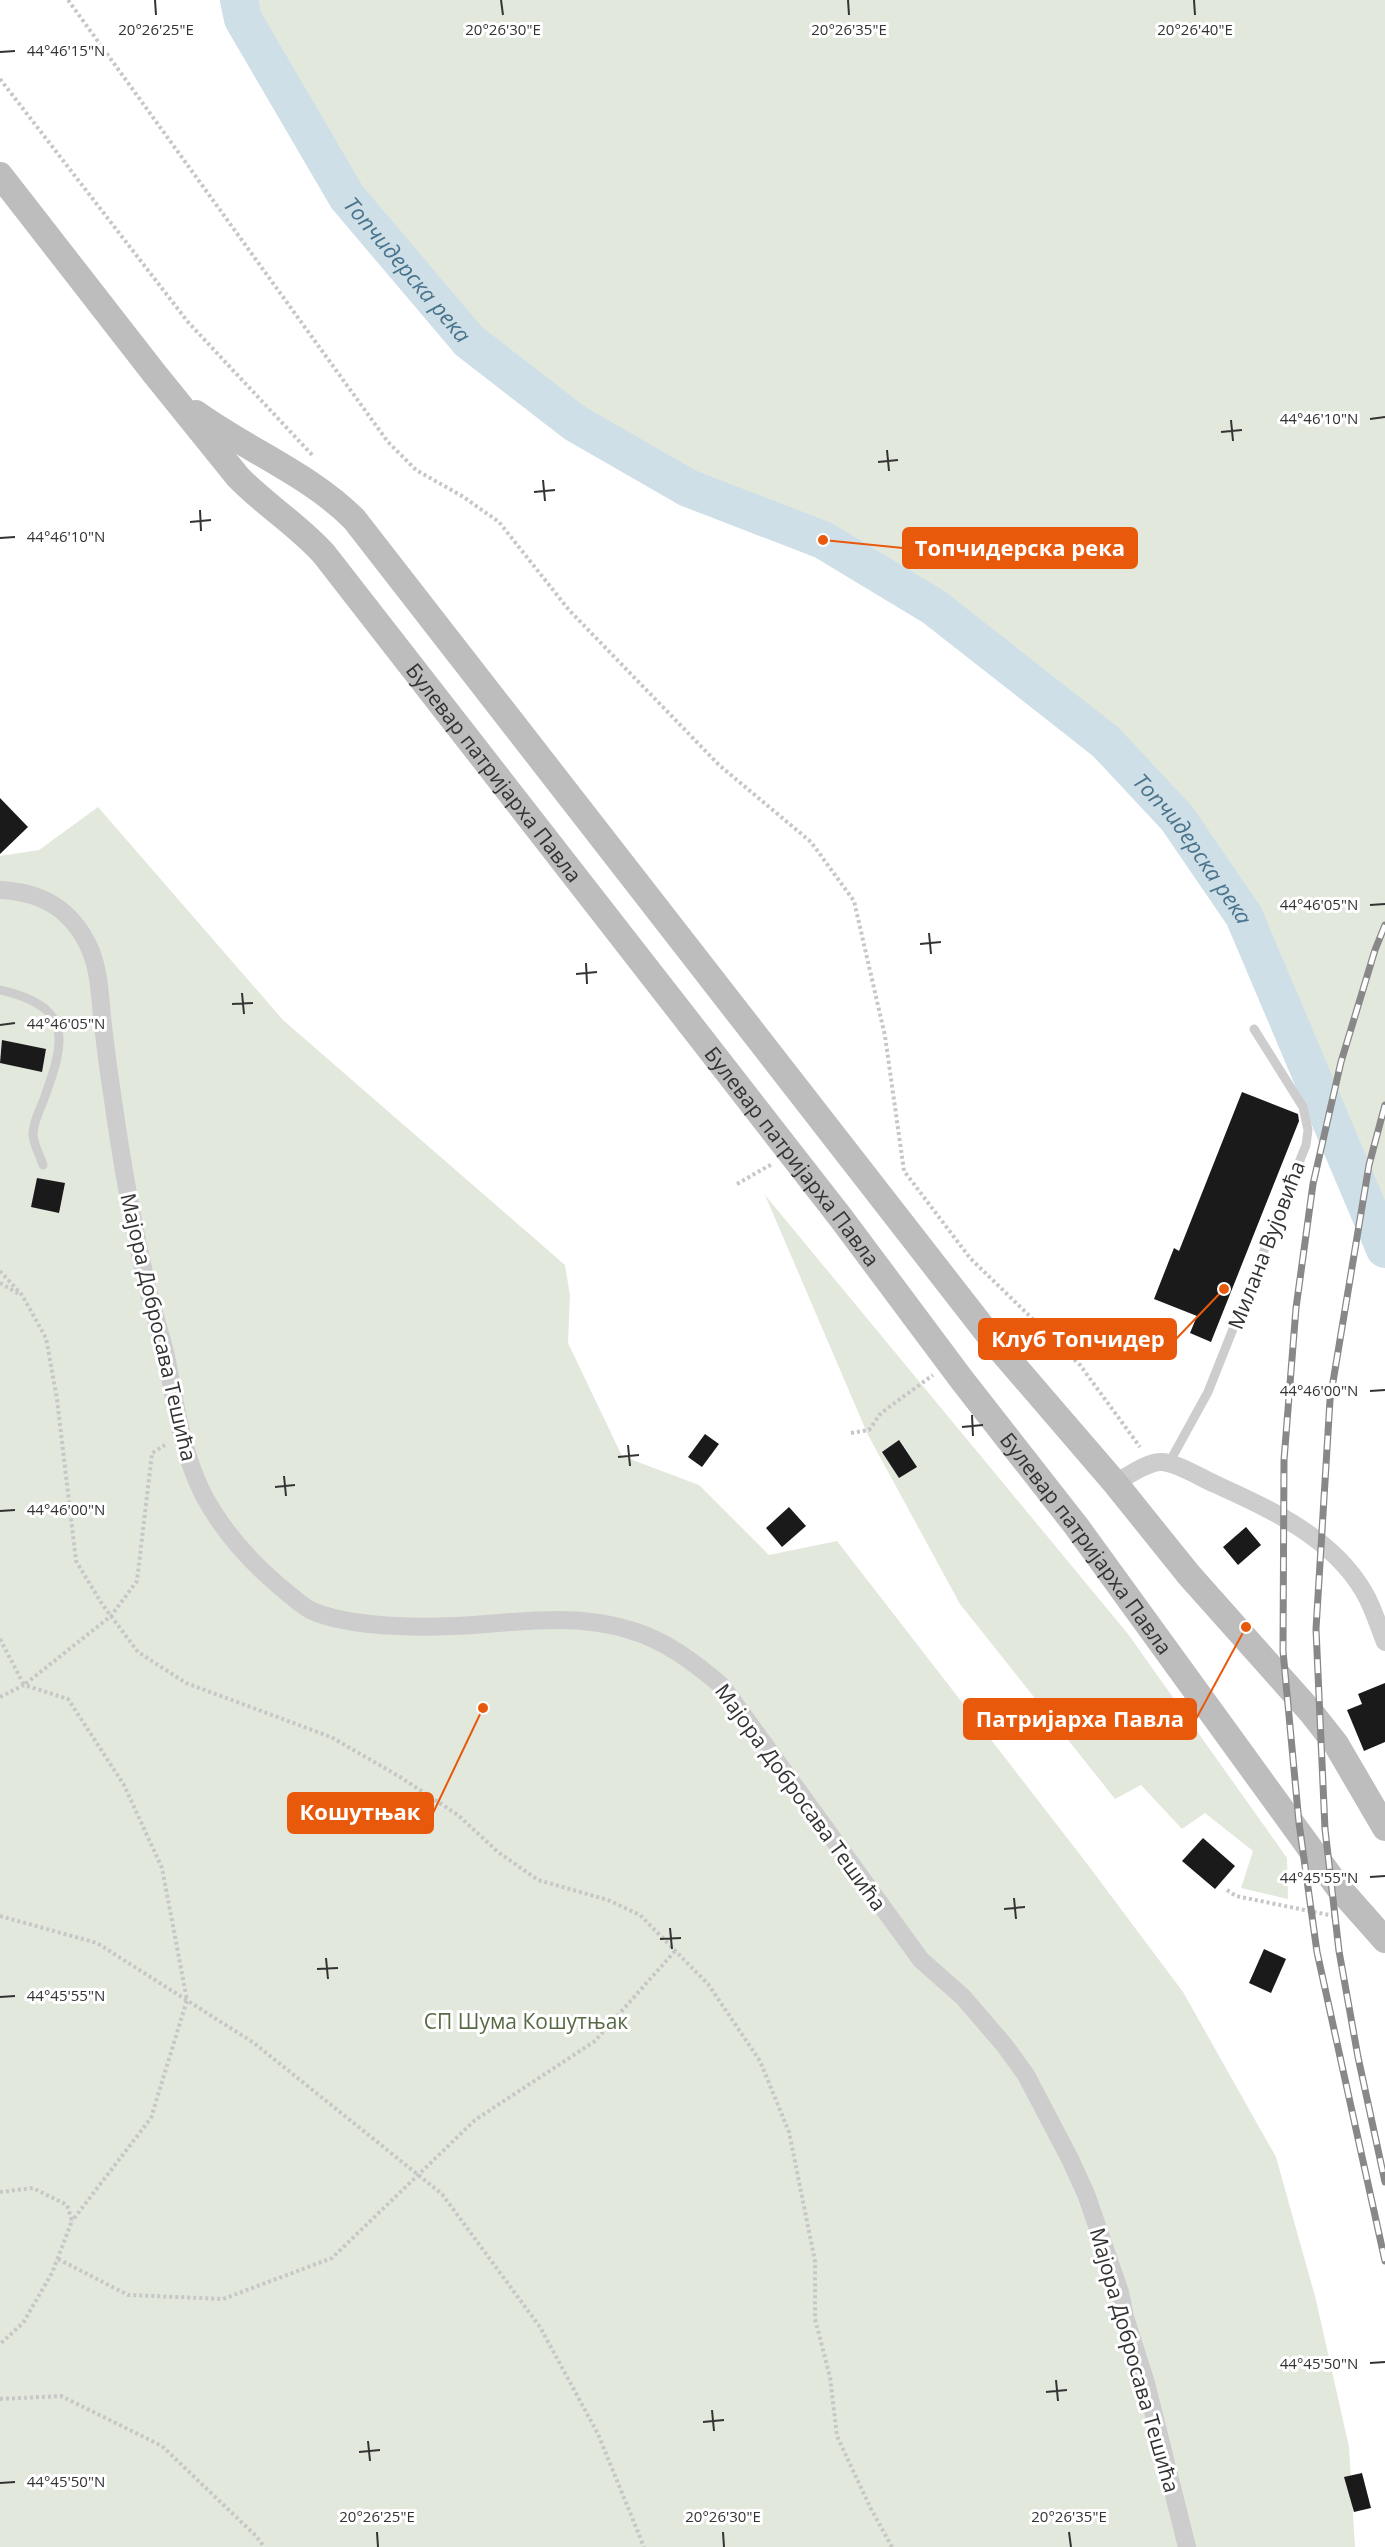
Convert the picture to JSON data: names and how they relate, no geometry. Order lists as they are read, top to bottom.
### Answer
{
  "streets": {
    "main road": ["Булевар патријарха Павла"],
    "street": ["Мајора Добросава Тешића"],
    "lane": ["Милана Вујовића"]
  },
  "water": ["Топчидерска река"],
  "parks": ["СП Шума Кошутњак"],
  "places": [
    "Топчидерска река",
    "Клуб Топчидер",
    "Патријарха Павла",
    "Кошутњак"
  ],
  "coordinates": [
    "20°26'25\"E",
    "20°26'30\"E",
    "20°26'35\"E",
    "20°26'40\"E",
    "44°46'15\"N",
    "44°46'10\"N",
    "44°46'05\"N",
    "44°46'00\"N",
    "44°45'55\"N",
    "44°45'50\"N"
  ]
}
